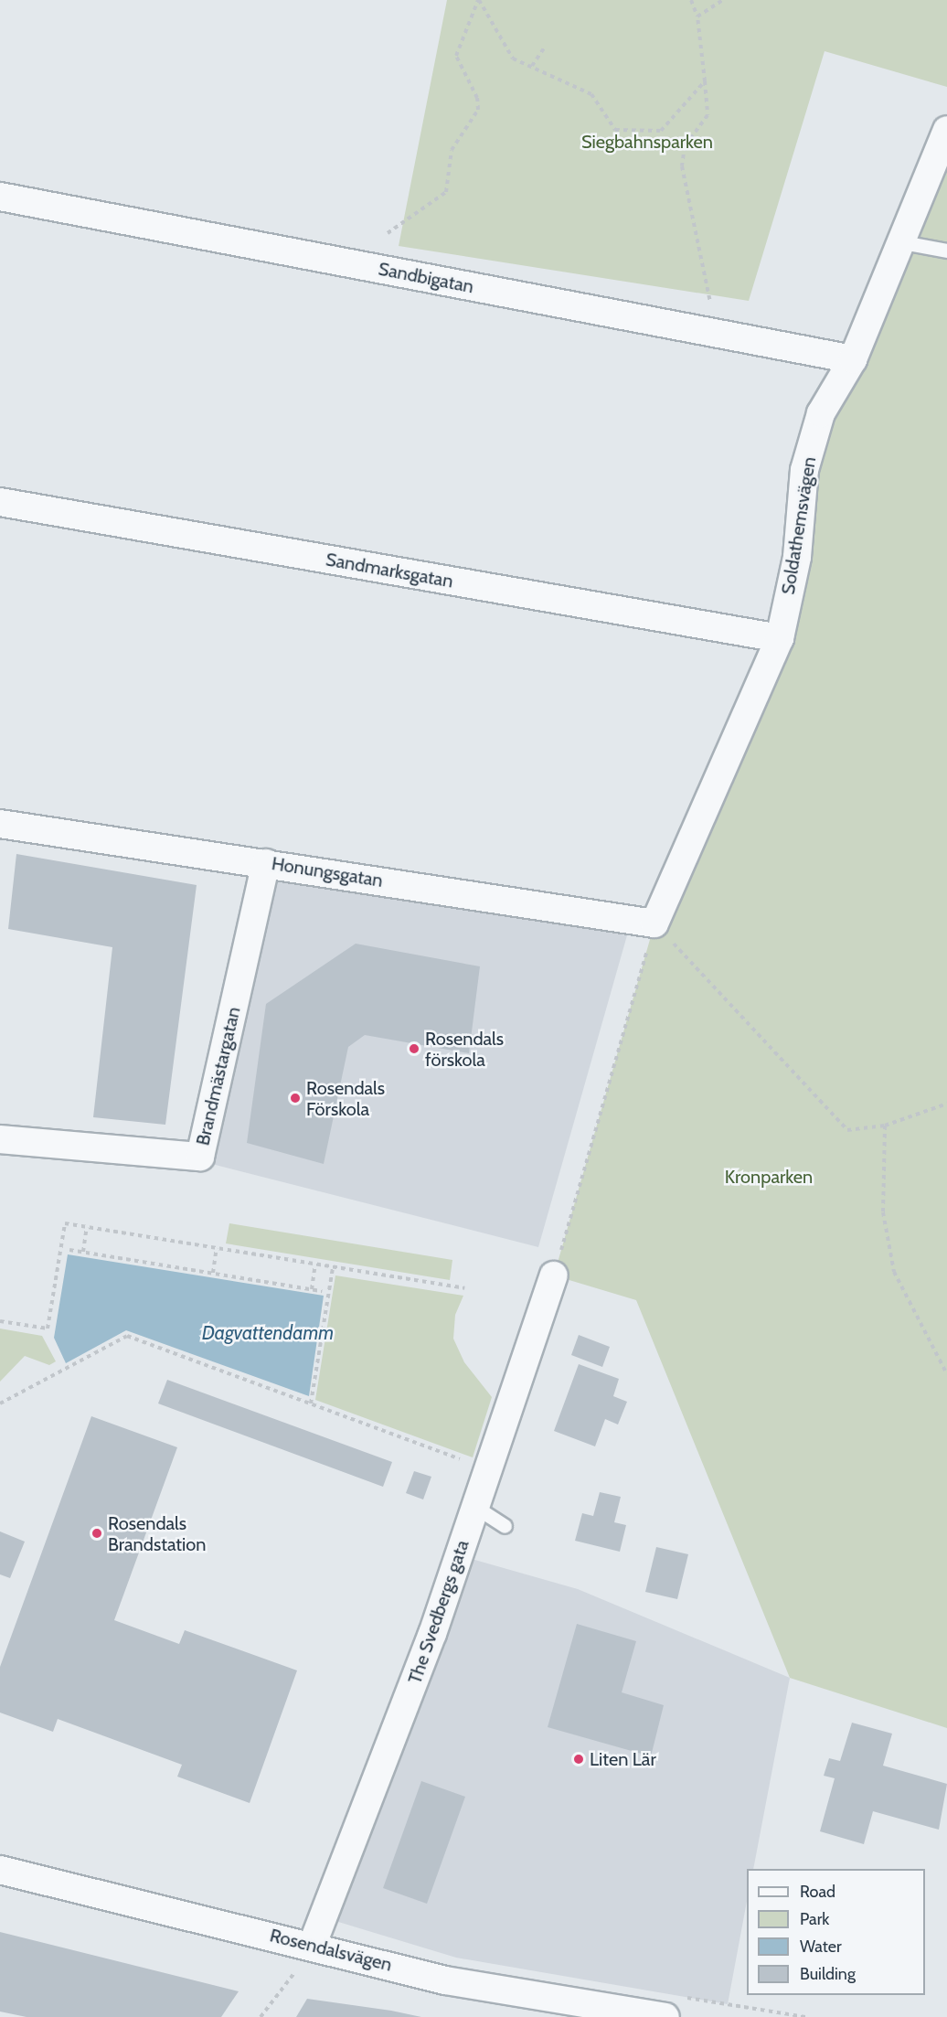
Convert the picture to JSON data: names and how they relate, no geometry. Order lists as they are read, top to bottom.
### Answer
{
  "streets": {
    "street": [
      "Sandbigatan",
      "Soldathemsvägen",
      "Sandmarksgatan",
      "Honungsgatan",
      "Brandmästargatan",
      "The Svedbergs gata",
      "Rosendalsvägen"
    ]
  },
  "crossings": [
    ["Sandbigatan", "Soldathemsvägen"],
    ["Soldathemsvägen", "Sandmarksgatan"],
    ["Soldathemsvägen", "Honungsgatan"],
    ["Honungsgatan", "Brandmästargatan"],
    ["The Svedbergs gata", "Rosendalsvägen"]
  ],
  "water": ["Dagvattendamm"],
  "parks": ["Siegbahnsparken", "Kronparken"],
  "places": [
    "Rosendals förskola",
    "Rosendals Förskola",
    "Rosendals Brandstation",
    "Liten Lär"
  ],
  "legend": [
    "Road",
    "Park",
    "Water",
    "Building"
  ]
}
